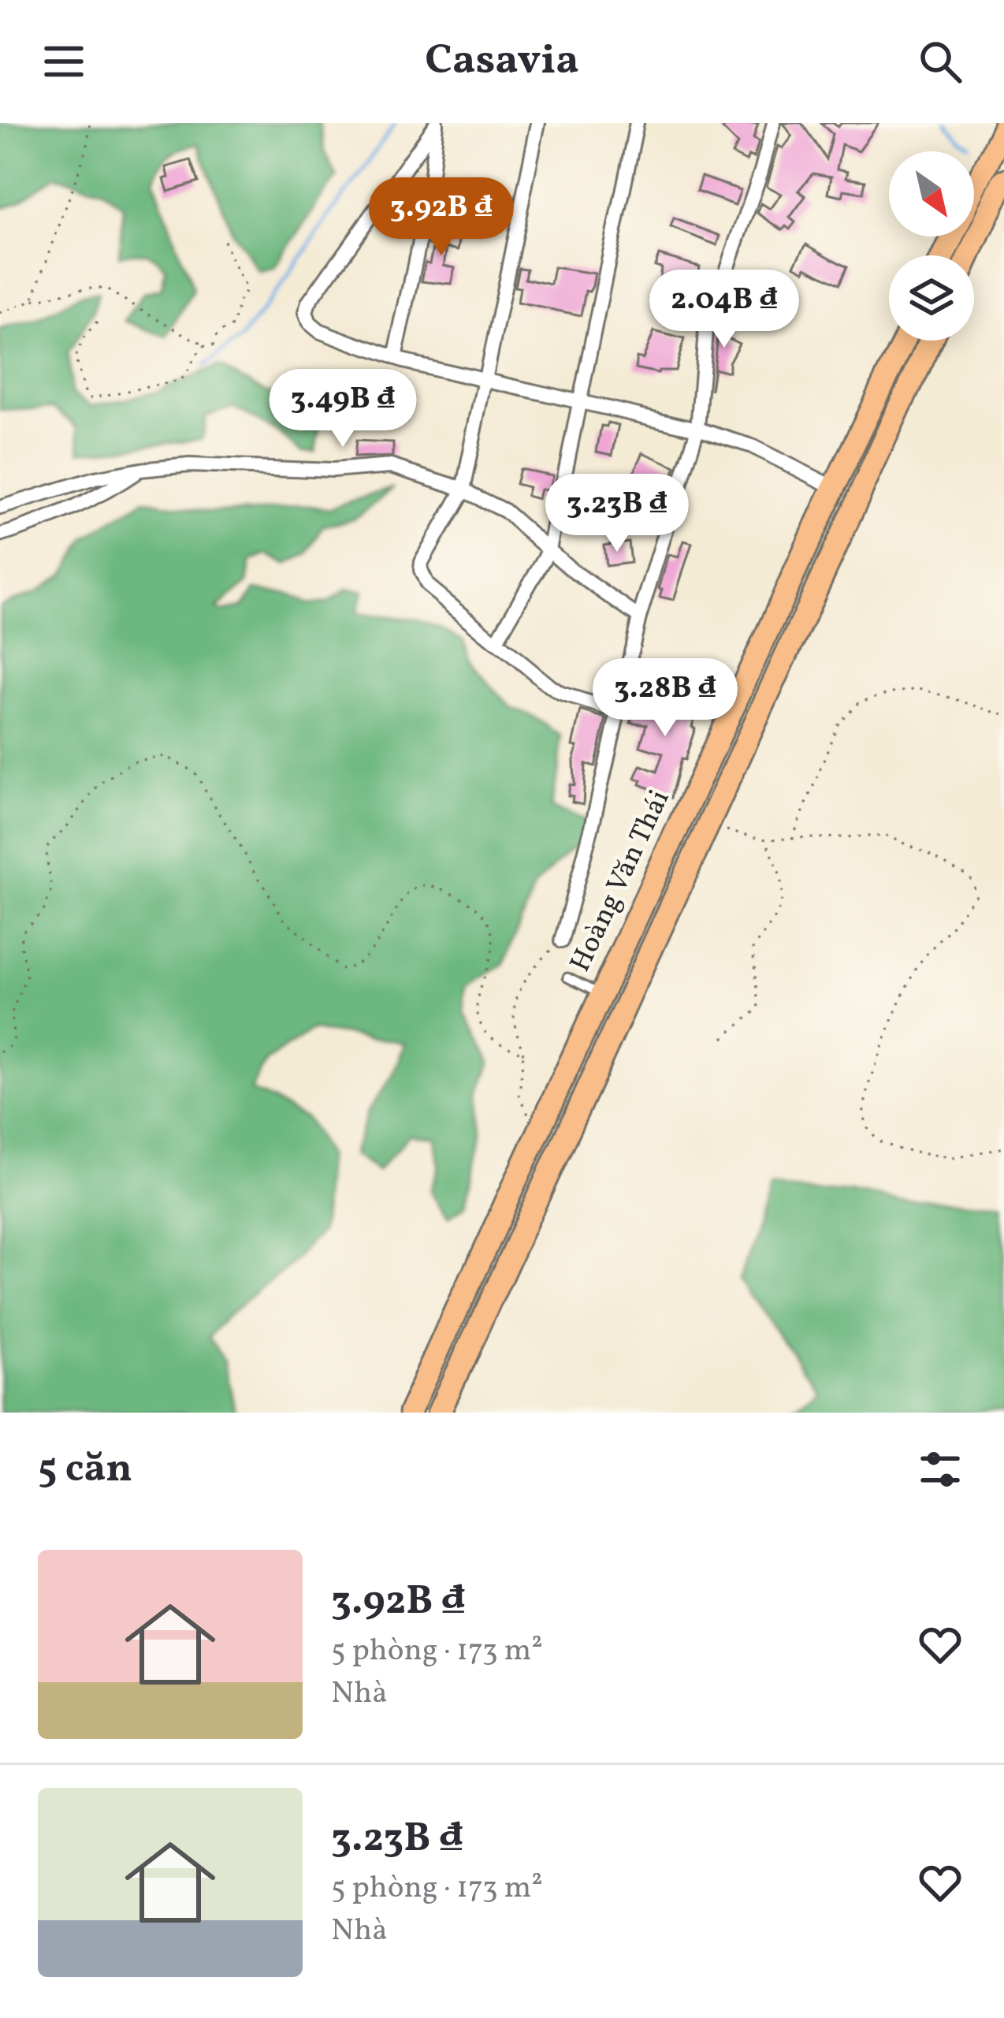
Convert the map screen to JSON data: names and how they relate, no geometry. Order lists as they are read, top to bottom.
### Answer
{
  "streets": {
    "main road": ["Hoàng Văn Thái"]
  },
  "north": "bottom right",
  "page": {
    "header": "Casavia",
    "price": [
      "3.92B ₫",
      "2.04B ₫",
      "3.49B ₫",
      "3.23B ₫",
      "3.28B ₫"
    ],
    "heading": "5 căn",
    "list": [
      {
        "name": "3.92B ₫",
        "note": "5 phòng · 173 m² · Nhà"
      },
      {
        "name": "3.23B ₫",
        "note": "5 phòng · 173 m² · Nhà"
      }
    ]
  }
}
